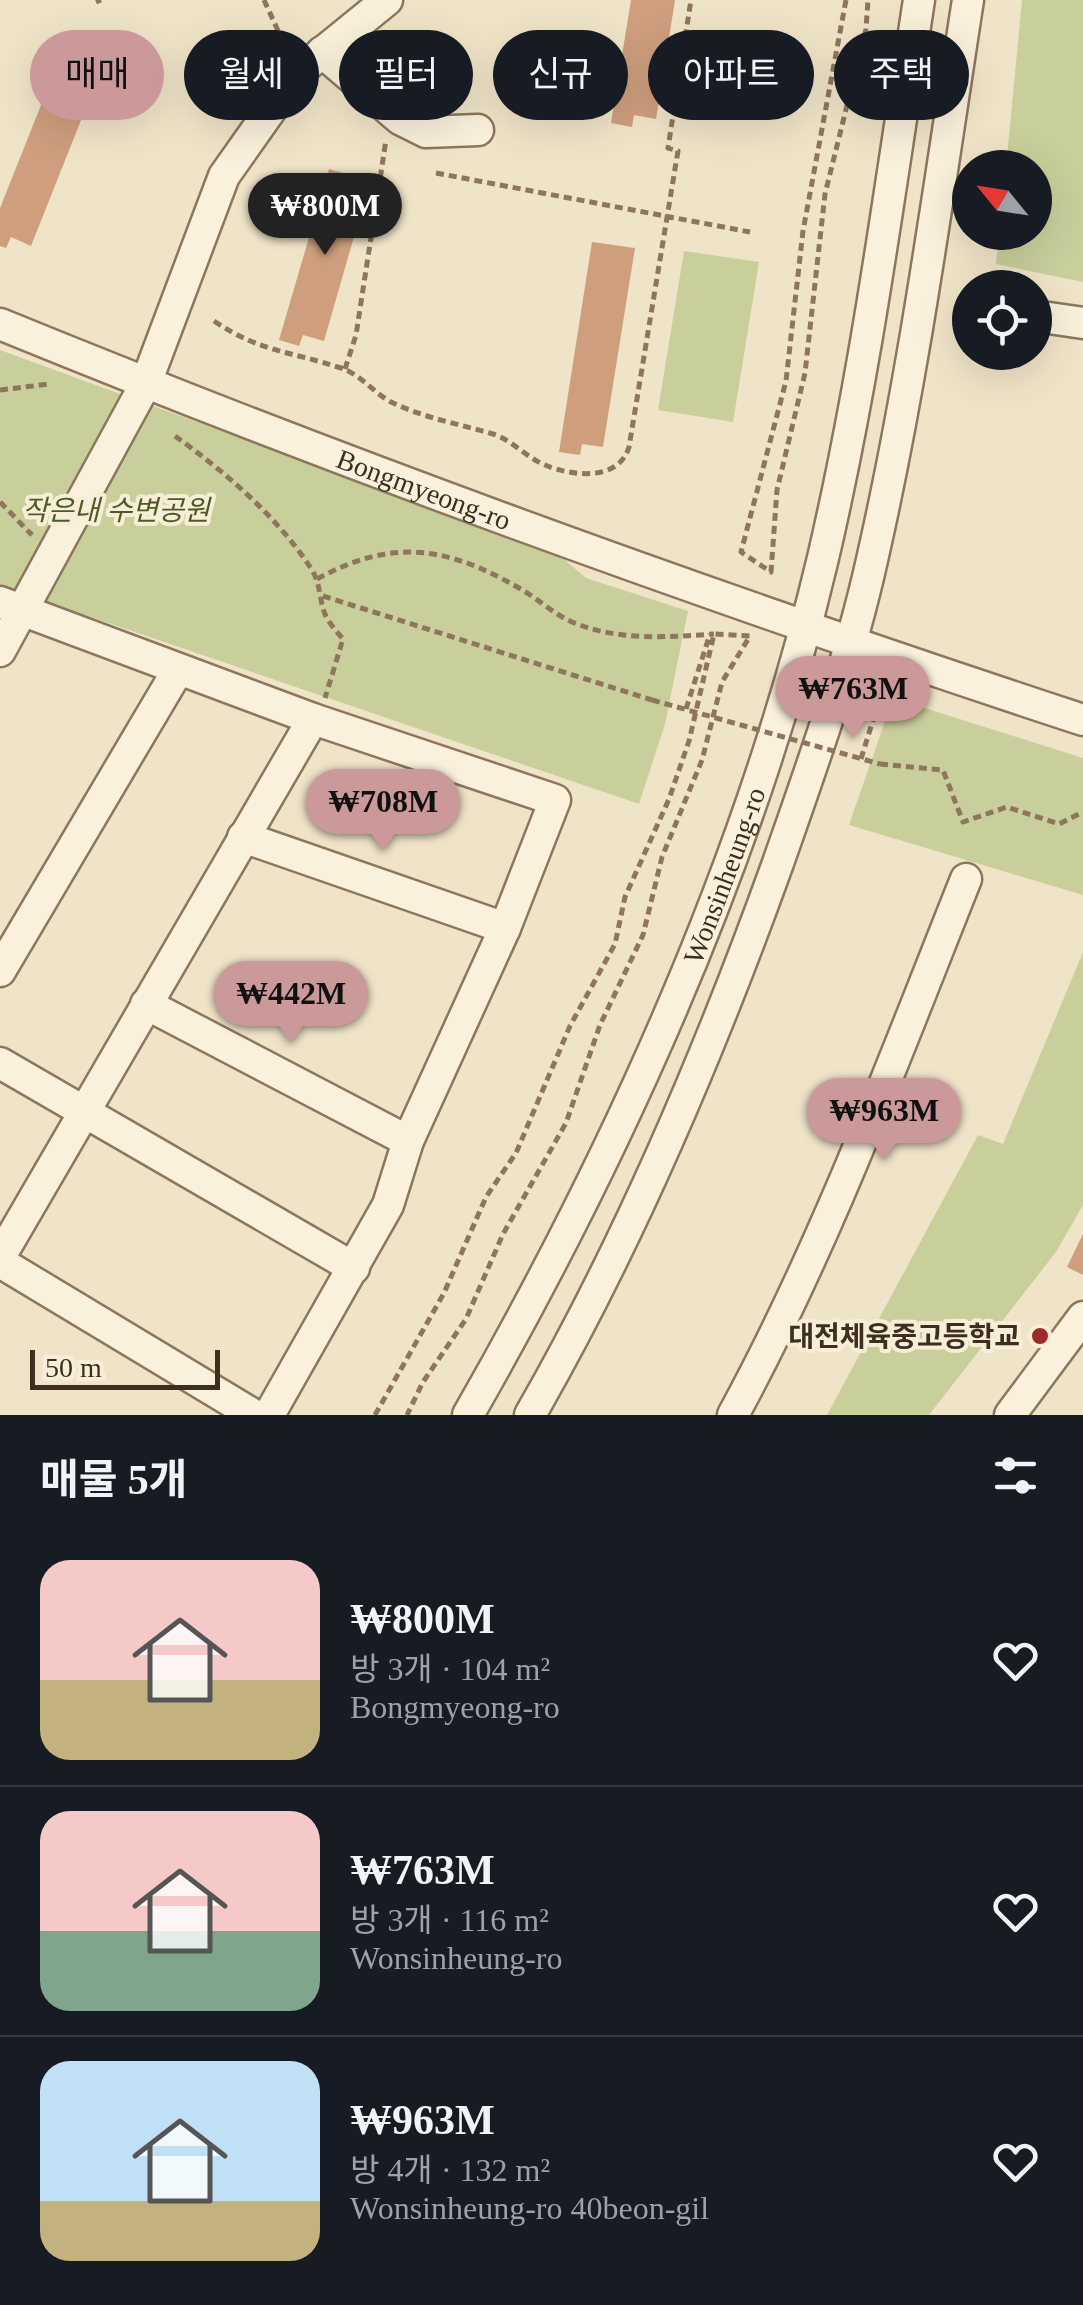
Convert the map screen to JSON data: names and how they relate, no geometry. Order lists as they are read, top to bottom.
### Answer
{
  "streets": {
    "street": ["Bongmyeong-ro", "Wonsinheung-ro"]
  },
  "crossings": [
    ["Bongmyeong-ro", "Wonsinheung-ro"]
  ],
  "parks": ["작은내 수변공원"],
  "places": ["대전체육중고등학교"],
  "scale_bar": "50 m",
  "north": "top left",
  "page": {
    "chip": [
      "매매",
      "월세",
      "필터",
      "신규",
      "아파트",
      "주택"
    ],
    "price": [
      "₩800M",
      "₩763M",
      "₩708M",
      "₩442M",
      "₩963M"
    ],
    "scale": "50 m",
    "heading": "매물 5개",
    "list": [
      {
        "name": "₩800M",
        "note": "방 3개 · 104 m² · Bongmyeong-ro"
      },
      {
        "name": "₩763M",
        "note": "방 3개 · 116 m² · Wonsinheung-ro"
      },
      {
        "name": "₩963M",
        "note": "방 4개 · 132 m² · Wonsinheung-ro 40beon-gil"
      }
    ]
  }
}
